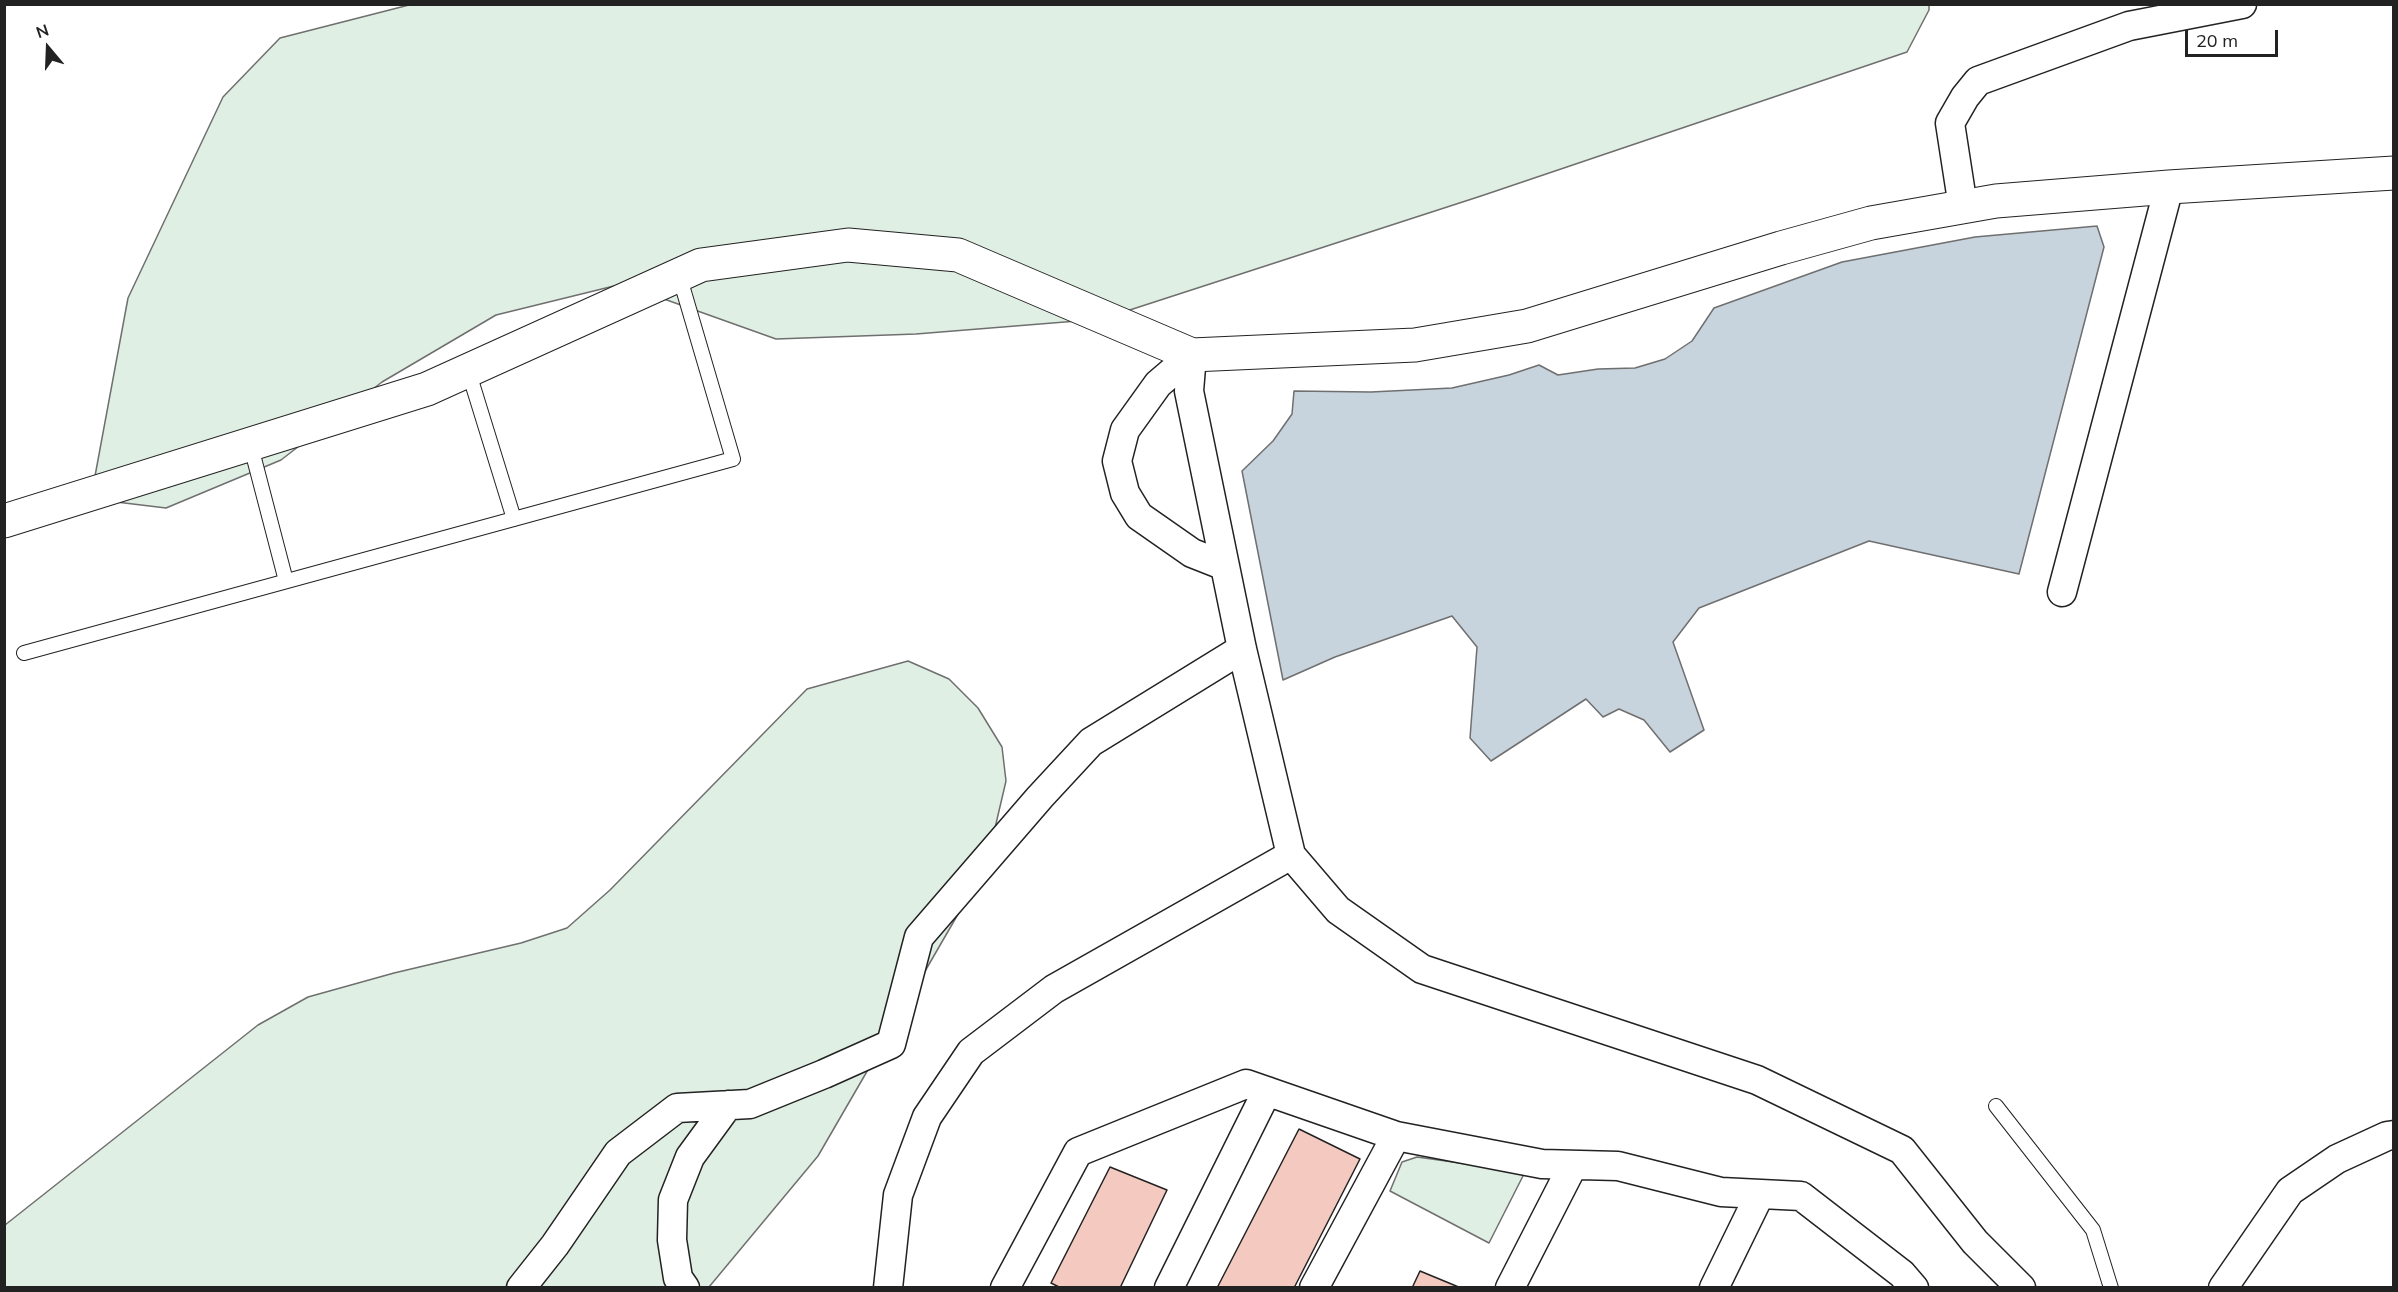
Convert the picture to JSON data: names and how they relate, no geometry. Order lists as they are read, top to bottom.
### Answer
{
  "scale_bar": "20 m",
  "north": "top"
}
